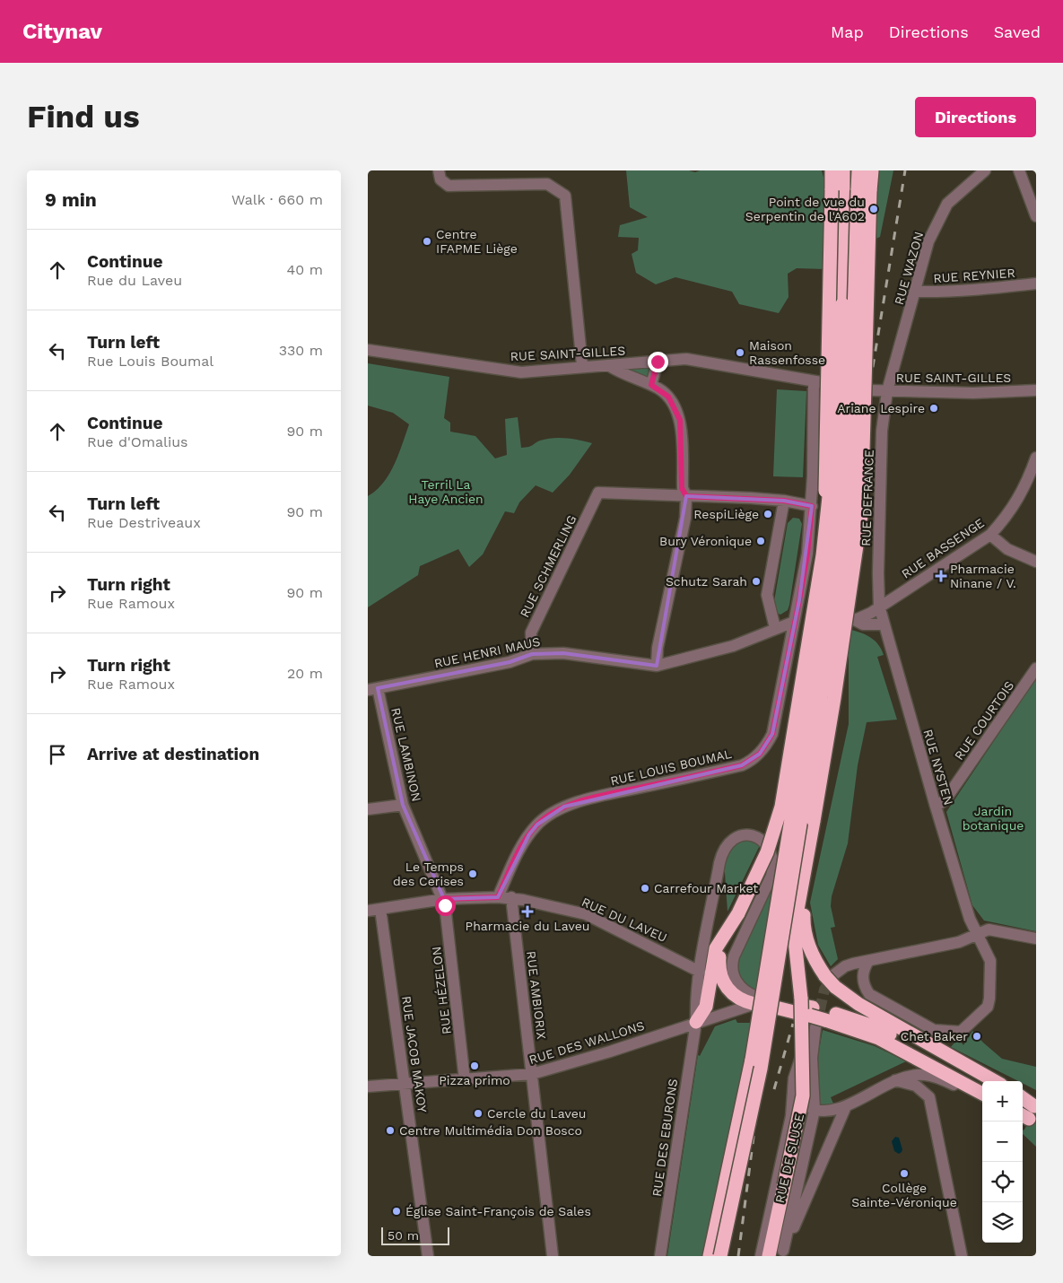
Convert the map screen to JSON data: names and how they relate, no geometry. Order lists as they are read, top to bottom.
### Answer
{
  "streets": {
    "street": [
      "RUE WAZON",
      "RUE REYNIER",
      "RUE SAINT-GILLES",
      "RUE DEFRANCE",
      "RUE BASSENGE",
      "RUE SCHMERLING",
      "RUE HENRI MAUS",
      "RUE COURTOIS",
      "RUE LAMBINON",
      "RUE LOUIS BOUMAL",
      "RUE NYSTEN",
      "RUE DU LAVEU",
      "RUE HÉZELON",
      "RUE AMBIORIX",
      "RUE DES WALLONS",
      "RUE JACOB MAKOY",
      "RUE DES EBURONS",
      "RUE DE SLUSE"
    ]
  },
  "crossings": [
    ["RUE WAZON", "RUE REYNIER"],
    ["RUE WAZON", "RUE SAINT-GILLES"],
    ["RUE WAZON", "RUE DEFRANCE"],
    ["RUE SAINT-GILLES", "RUE DEFRANCE"],
    ["RUE SAINT-GILLES", "RUE LOUIS BOUMAL"],
    ["RUE DEFRANCE", "RUE BASSENGE"],
    ["RUE DEFRANCE", "RUE NYSTEN"],
    ["RUE BASSENGE", "RUE NYSTEN"],
    ["RUE SCHMERLING", "RUE HENRI MAUS"],
    ["RUE HENRI MAUS", "RUE LAMBINON"],
    ["RUE HENRI MAUS", "RUE LOUIS BOUMAL"],
    ["RUE COURTOIS", "RUE NYSTEN"],
    ["RUE LAMBINON", "RUE DU LAVEU"],
    ["RUE LAMBINON", "RUE HÉZELON"],
    ["RUE LOUIS BOUMAL", "RUE DU LAVEU"],
    ["RUE DU LAVEU", "RUE HÉZELON"],
    ["RUE DU LAVEU", "RUE AMBIORIX"],
    ["RUE DU LAVEU", "RUE JACOB MAKOY"],
    ["RUE DU LAVEU", "RUE DES EBURONS"],
    ["RUE HÉZELON", "RUE DES WALLONS"],
    ["RUE AMBIORIX", "RUE DES WALLONS"],
    ["RUE DES WALLONS", "RUE JACOB MAKOY"],
    ["RUE DES WALLONS", "RUE DES EBURONS"]
  ],
  "parks": ["Terril La Haye Ancien", "Jardin botanique"],
  "places": {
    "other": [
      "Point de vue du Serpentin de l'A602",
      "Centre IFAPME Liège",
      "Maison Rassenfosse",
      "Ariane Lespire",
      "RespiLiège",
      "Bury Véronique",
      "Schutz Sarah",
      "Le Temps des Cerises",
      "Carrefour Market",
      "Chet Baker",
      "Pizza primo",
      "Cercle du Laveu",
      "Centre Multimédia Don Bosco",
      "Collège Sainte-Véronique",
      "Église Saint-François de Sales"
    ],
    "health": ["Pharmacie Ninane / V.", "Pharmacie du Laveu"]
  },
  "scale_bar": "50 m",
  "page": {
    "header": "Citynav",
    "nav": ["Map", "Directions", "Saved"],
    "buttons": "Directions",
    "title": "Find us",
    "heading": ["9 min", "Walk · 660 m"],
    "list": [
      ["Continue", "Rue du Laveu", "40 m"],
      ["Turn left", "Rue Louis Boumal", "330 m"],
      ["Continue", "Rue d'Omalius", "90 m"],
      ["Turn left", "Rue Destriveaux", "90 m"],
      ["Turn right", "Rue Ramoux", "90 m"],
      ["Turn right", "Rue Ramoux", "20 m"],
      "Arrive at destination"
    ],
    "map_buttons": ["+", "−"],
    "scale": "50 m"
  }
}
